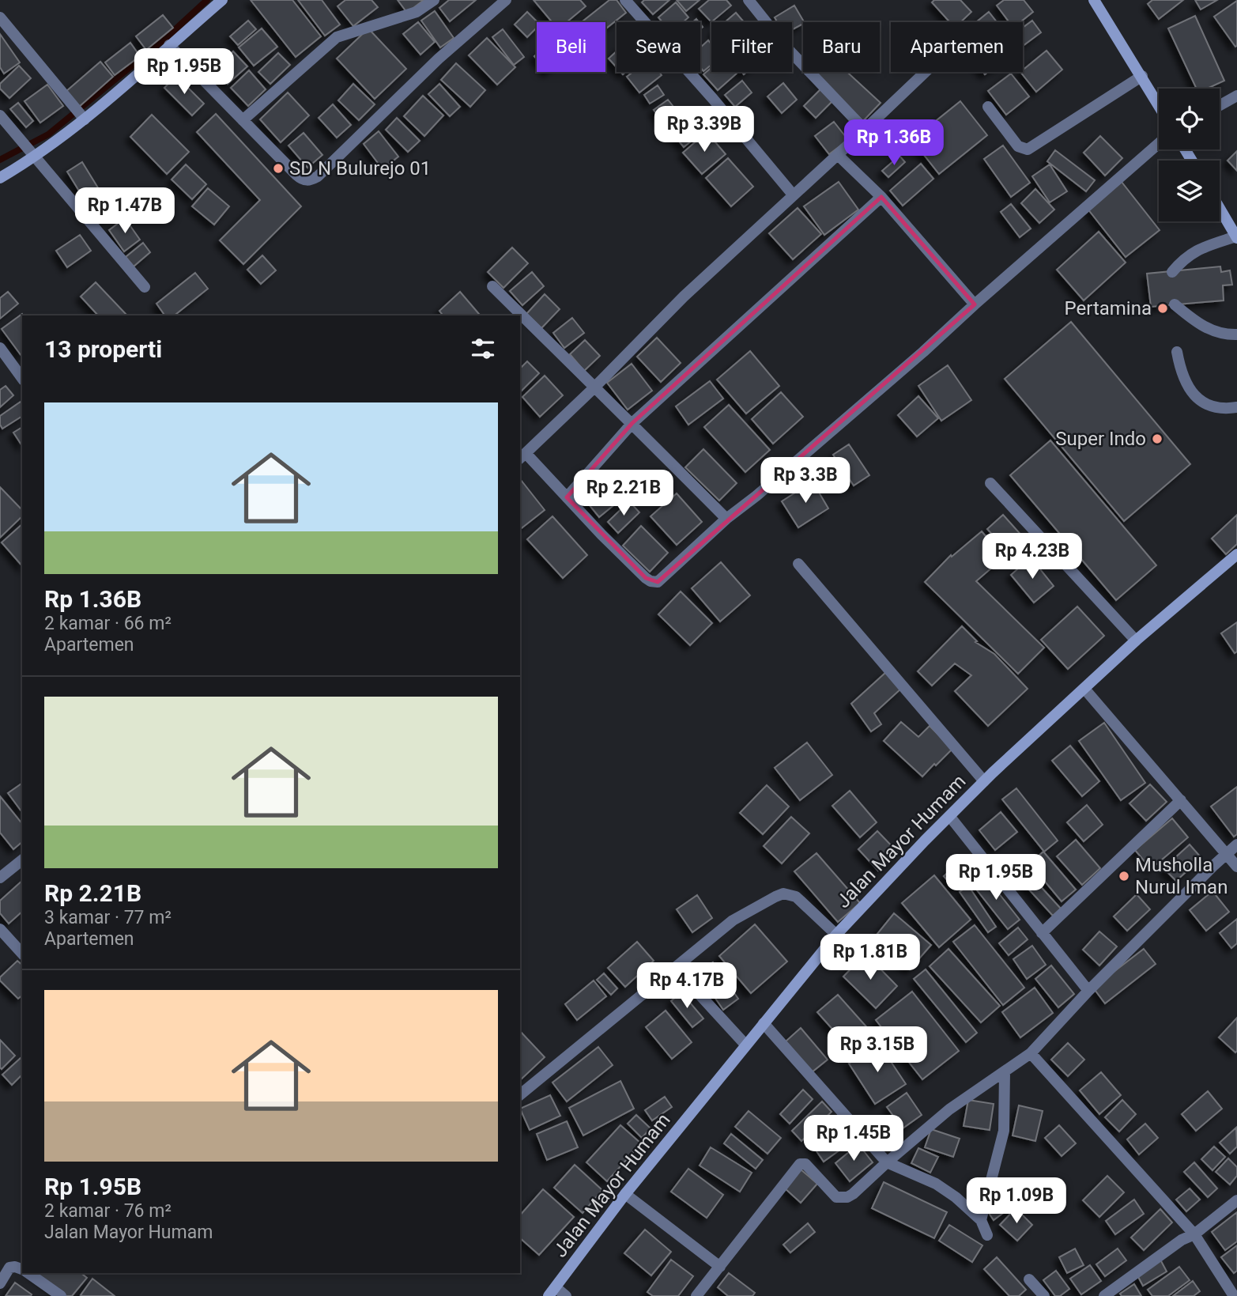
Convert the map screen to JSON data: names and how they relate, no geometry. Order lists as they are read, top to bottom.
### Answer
{
  "streets": {
    "main road": ["Jalan Mayor Humam"]
  },
  "places": [
    "SD N Bulurejo 01",
    "Pertamina",
    "Super Indo",
    "Musholla Nurul Iman"
  ],
  "page": {
    "chip": [
      "Beli",
      "Sewa",
      "Filter",
      "Baru",
      "Apartemen"
    ],
    "price": [
      "Rp 1.95B",
      "Rp 3.39B",
      "Rp 1.36B",
      "Rp 1.47B",
      "Rp 3.3B",
      "Rp 2.21B",
      "Rp 4.23B",
      "Rp 1.95B",
      "Rp 1.81B",
      "Rp 4.17B",
      "Rp 3.15B",
      "Rp 1.45B",
      "Rp 1.09B"
    ],
    "heading": "13 properti",
    "list": [
      {
        "name": "Rp 1.36B",
        "note": "2 kamar · 66 m² · Apartemen"
      },
      {
        "name": "Rp 2.21B",
        "note": "3 kamar · 77 m² · Apartemen"
      },
      {
        "name": "Rp 1.95B",
        "note": "2 kamar · 76 m² · Jalan Mayor Humam"
      }
    ]
  }
}
